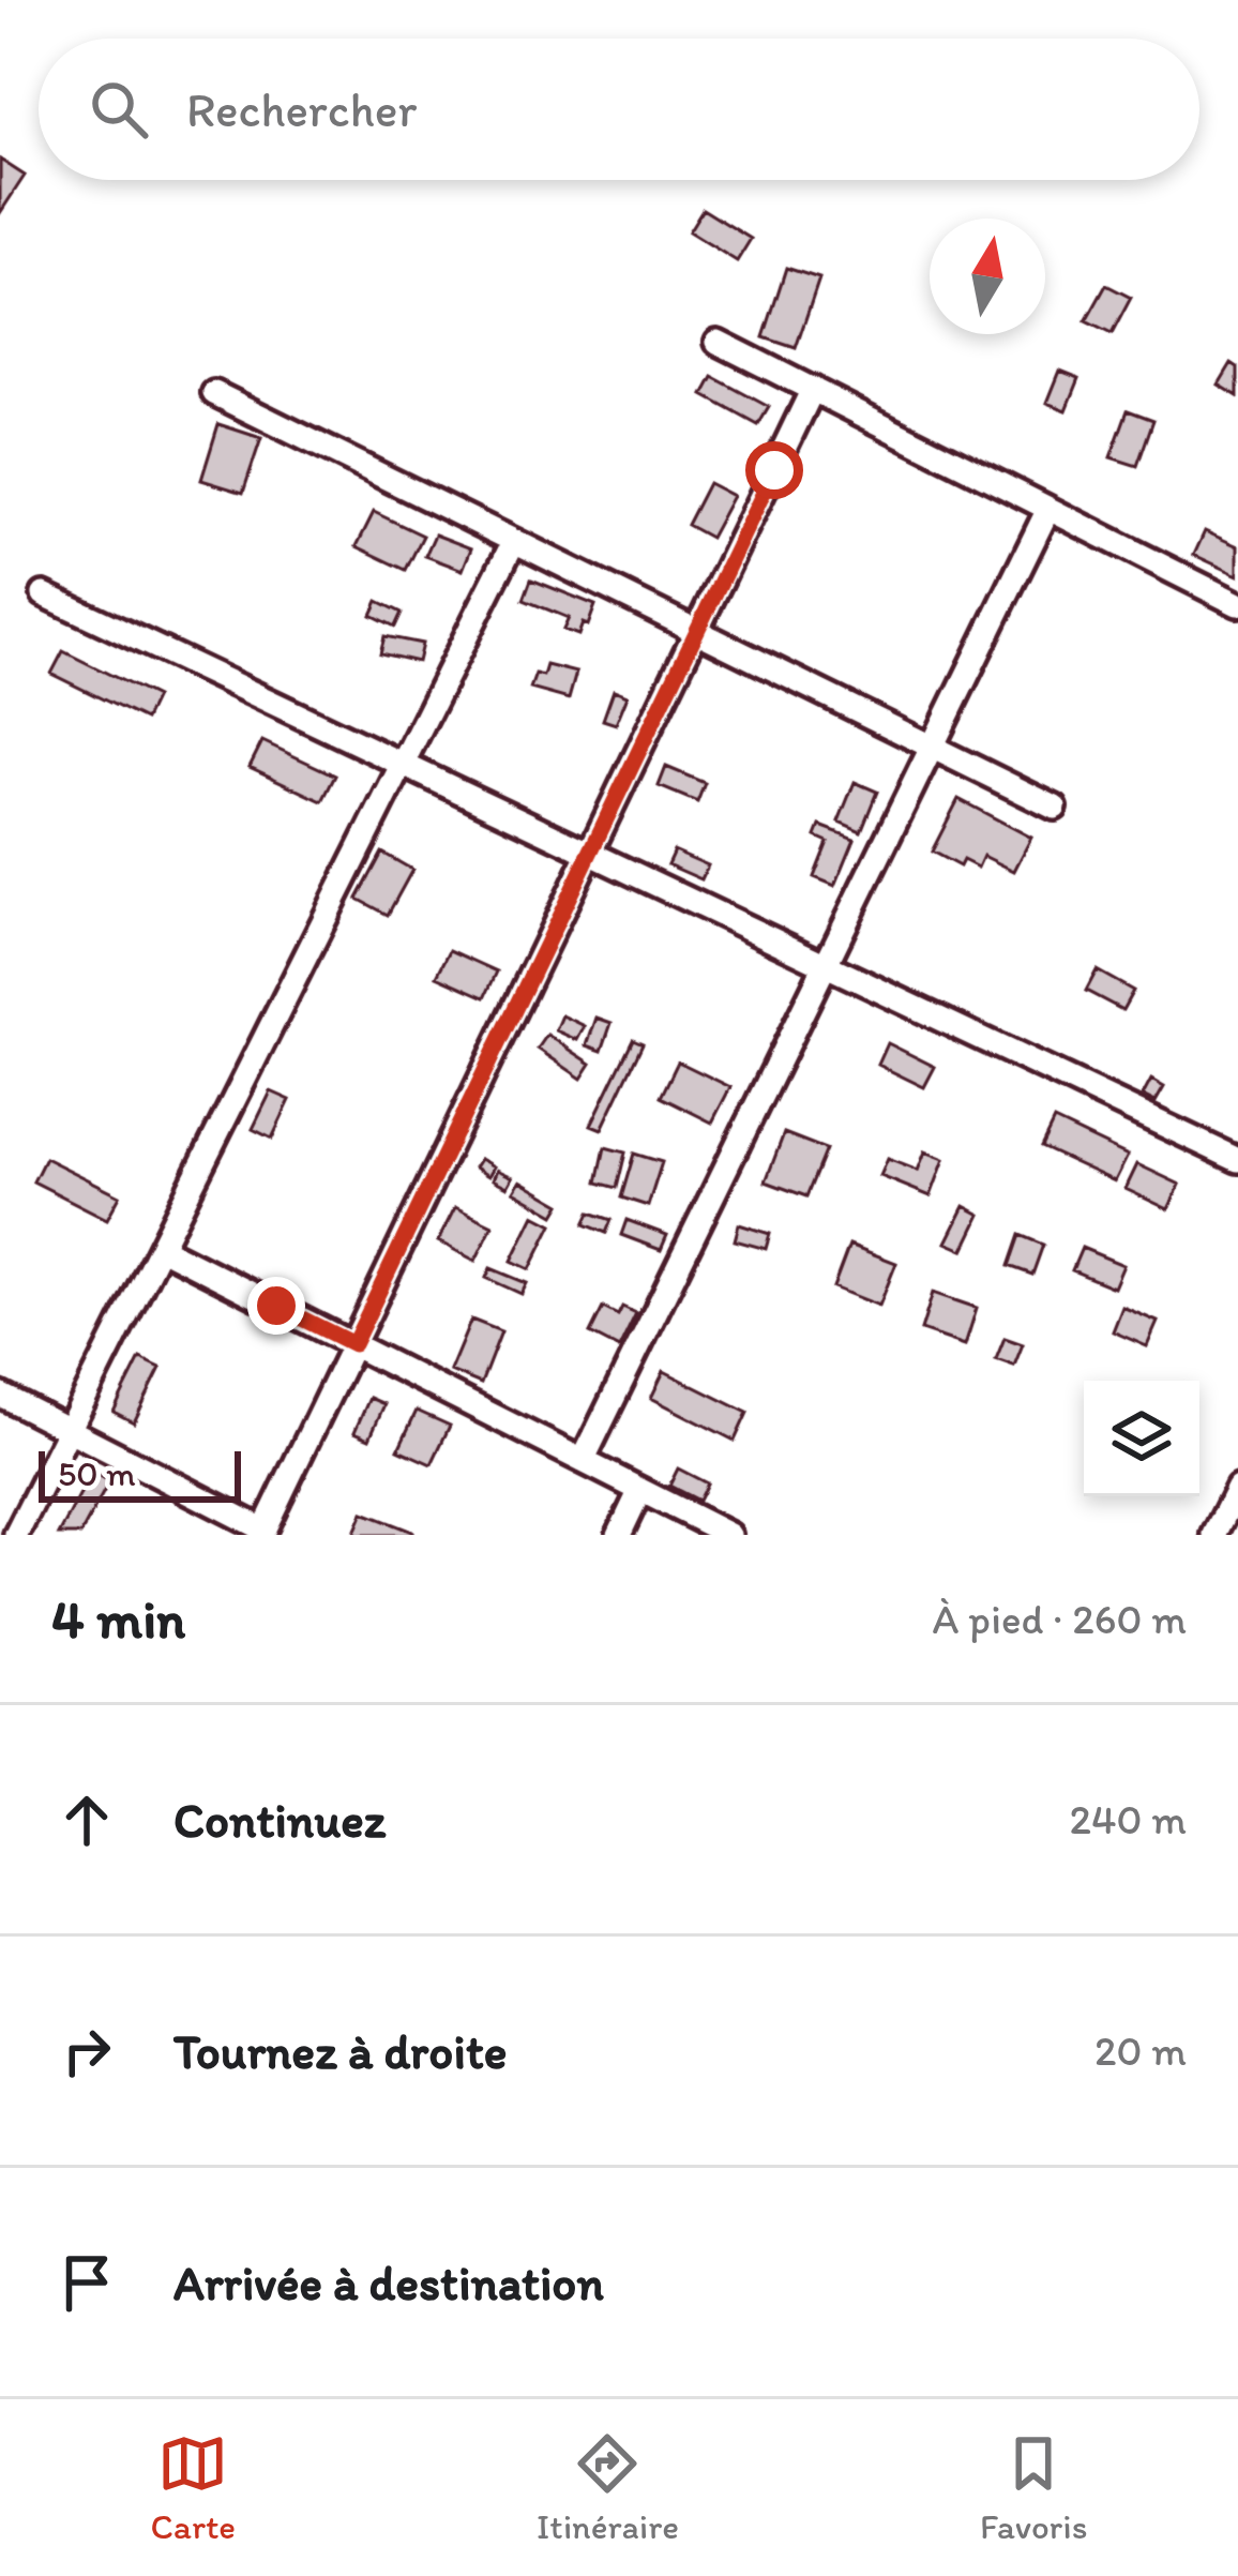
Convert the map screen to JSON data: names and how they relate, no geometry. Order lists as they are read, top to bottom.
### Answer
{
  "scale_bar": "50 m",
  "north": "top",
  "page": {
    "search": "Rechercher",
    "scale": "50 m",
    "heading": ["4 min", "À pied · 260 m"],
    "list": [
      ["Continuez", "240 m"],
      ["Tournez à droite", "20 m"],
      "Arrivée à destination"
    ],
    "nav": ["Carte", "Itinéraire", "Favoris"]
  }
}
